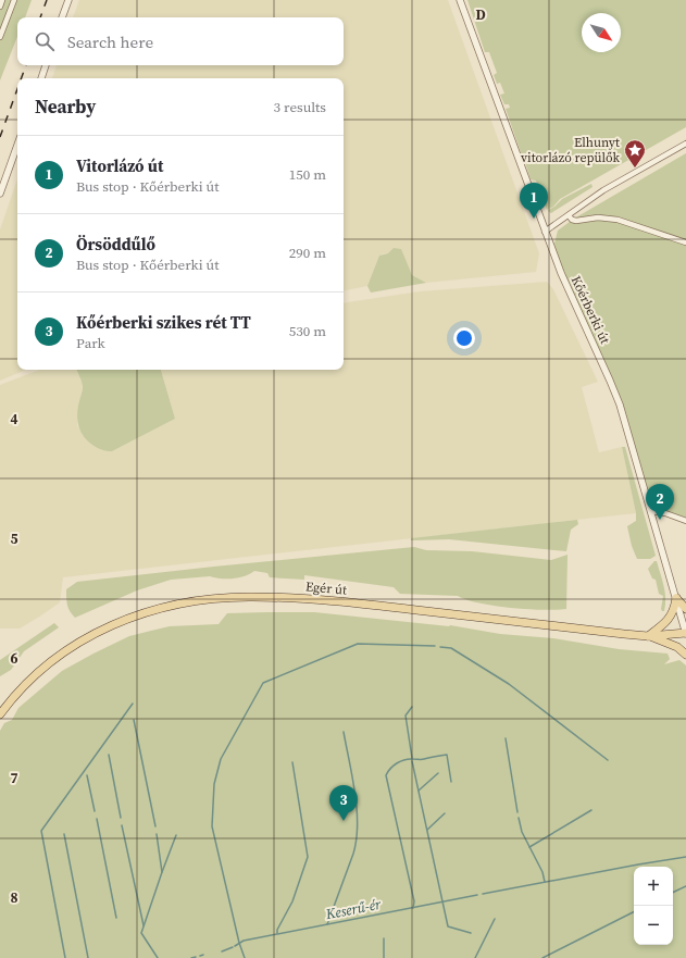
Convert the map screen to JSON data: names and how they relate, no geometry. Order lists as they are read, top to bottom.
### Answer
{
  "streets": {
    "main road": ["Egér út"],
    "street": ["Kőérberki út"]
  },
  "crossings": [
    ["Kőérberki út", "Egér út"]
  ],
  "water": ["Keserű-ér"],
  "places": {
    "place": ["Elhunyt vitorlázó repülők"]
  },
  "north": "bottom right",
  "page": {
    "search": "Search here",
    "heading": ["Nearby", "3 results"],
    "list": [
      {
        "mark": "1",
        "name": "Vitorlázó út",
        "note": "Bus stop · Kőérberki út",
        "value": "150 m"
      },
      {
        "mark": "2",
        "name": "Örsöddűlő",
        "note": "Bus stop · Kőérberki út",
        "value": "290 m"
      },
      {
        "mark": "3",
        "name": "Kőérberki szikes rét TT",
        "note": "Park",
        "value": "530 m"
      }
    ],
    "pins": ["1", "2", "3"],
    "map_buttons": ["+", "−"]
  },
  "grid": {
    "columns": ["D"],
    "rows": [
      "4",
      "5",
      "6",
      "7",
      "8"
    ]
  }
}
